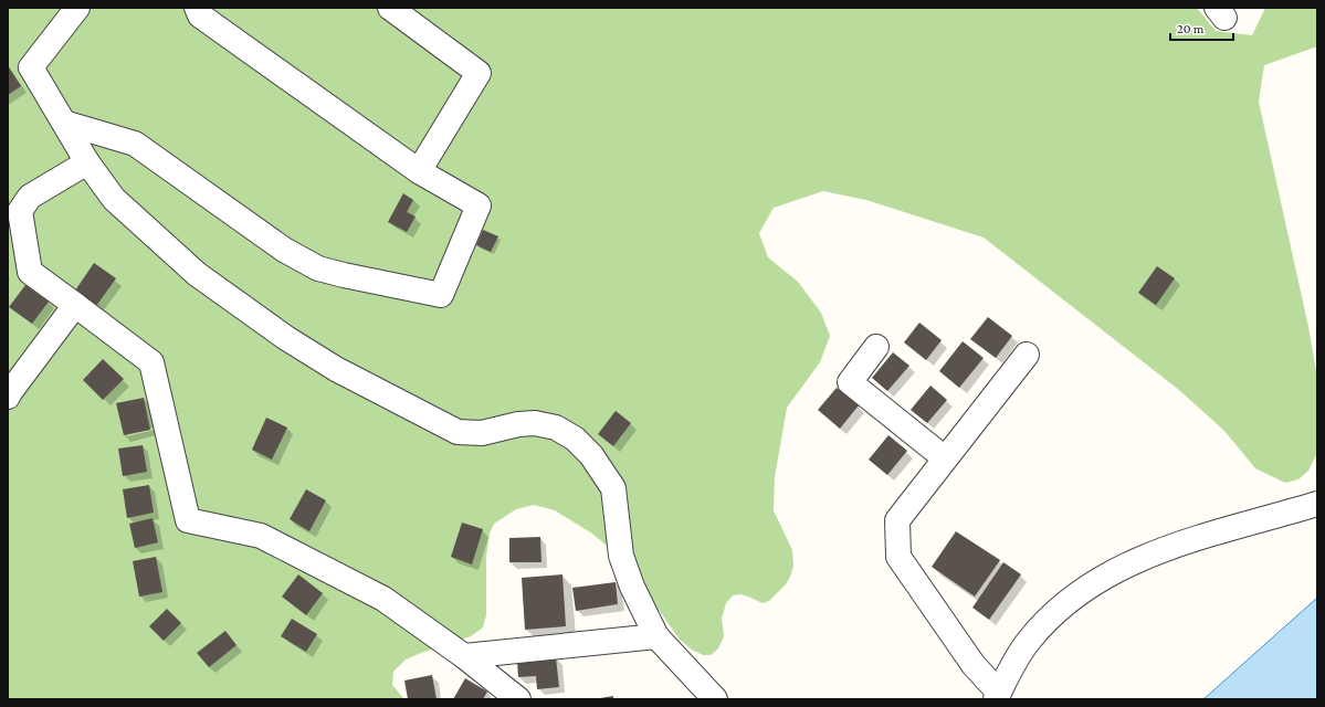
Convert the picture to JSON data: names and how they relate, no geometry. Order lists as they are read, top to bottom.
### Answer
{
  "scale_bar": "20 m"
}
